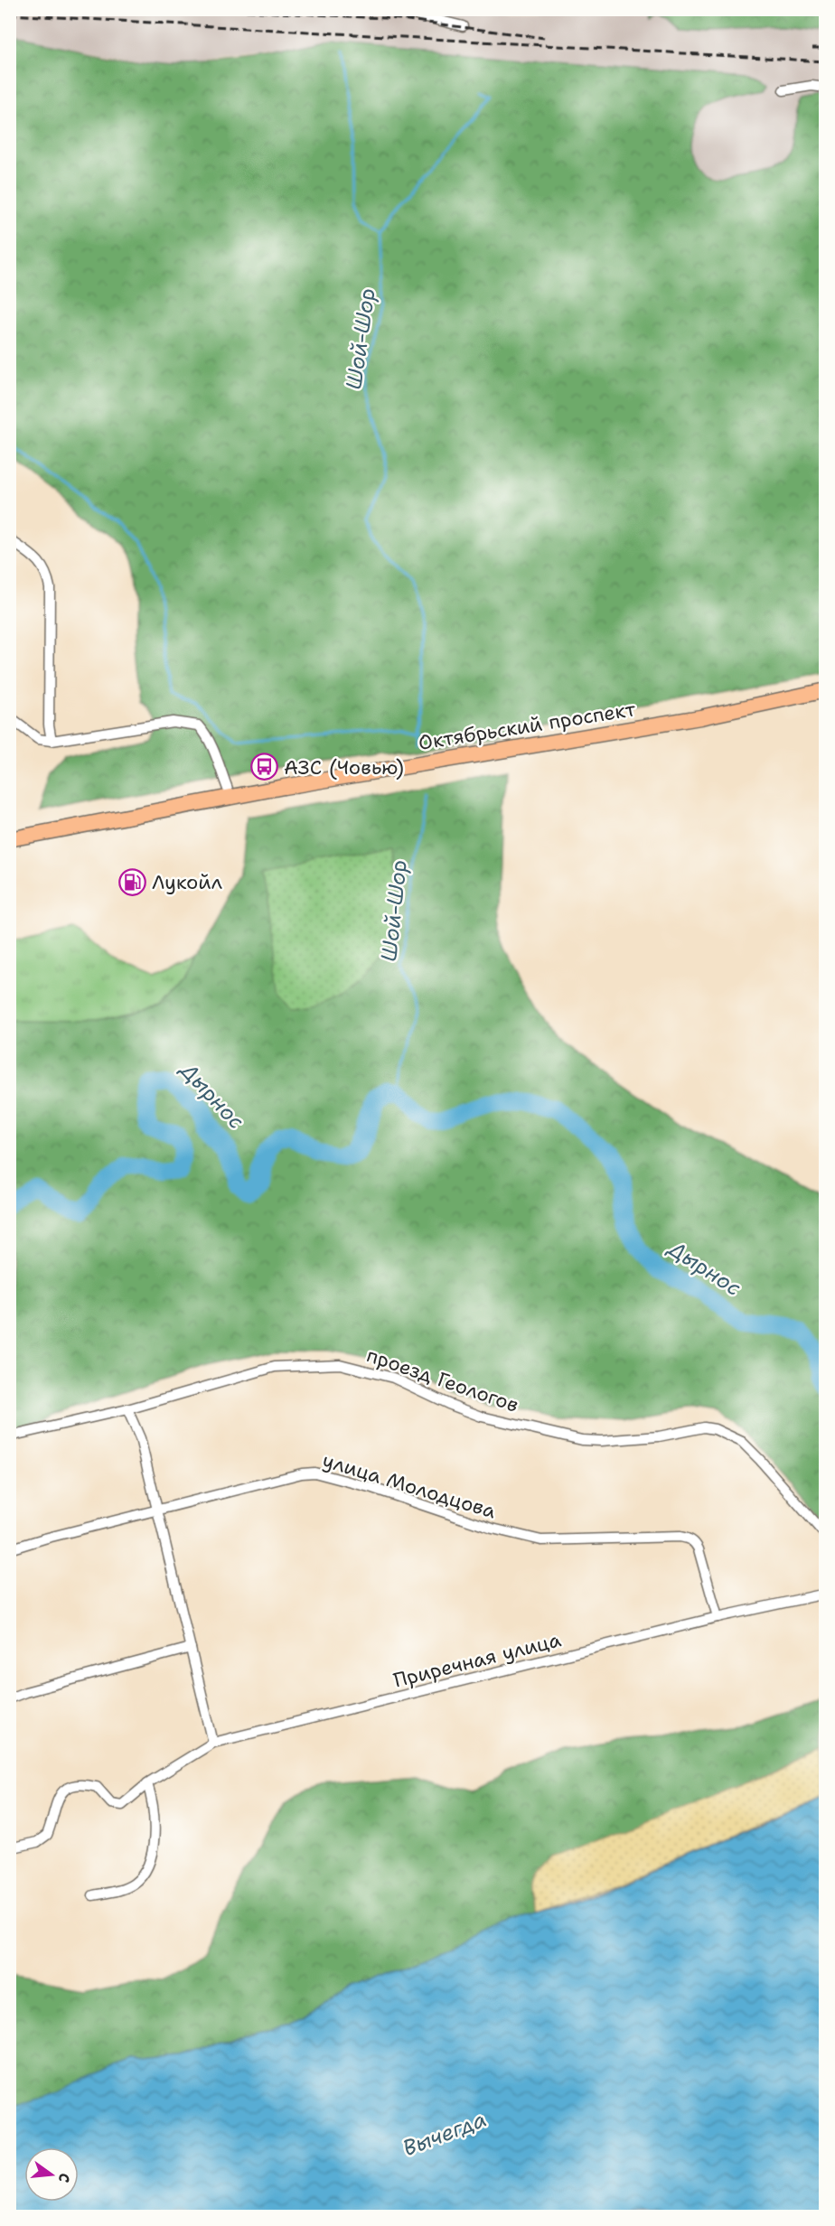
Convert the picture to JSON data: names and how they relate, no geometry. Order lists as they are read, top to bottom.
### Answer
{
  "streets": {
    "main road": ["Октябрьский проспект"],
    "street": ["проезд Геологов", "улица Молодцова", "Приречная улица"]
  },
  "crossings": [
    ["улица Молодцова", "Приречная улица"]
  ],
  "water": ["Шой-Шор", "Дырнос", "Вычегда"],
  "places": {
    "bus stop": ["АЗС (Човью)"],
    "fuel station": ["Лукойл"]
  },
  "north": "right"
}
